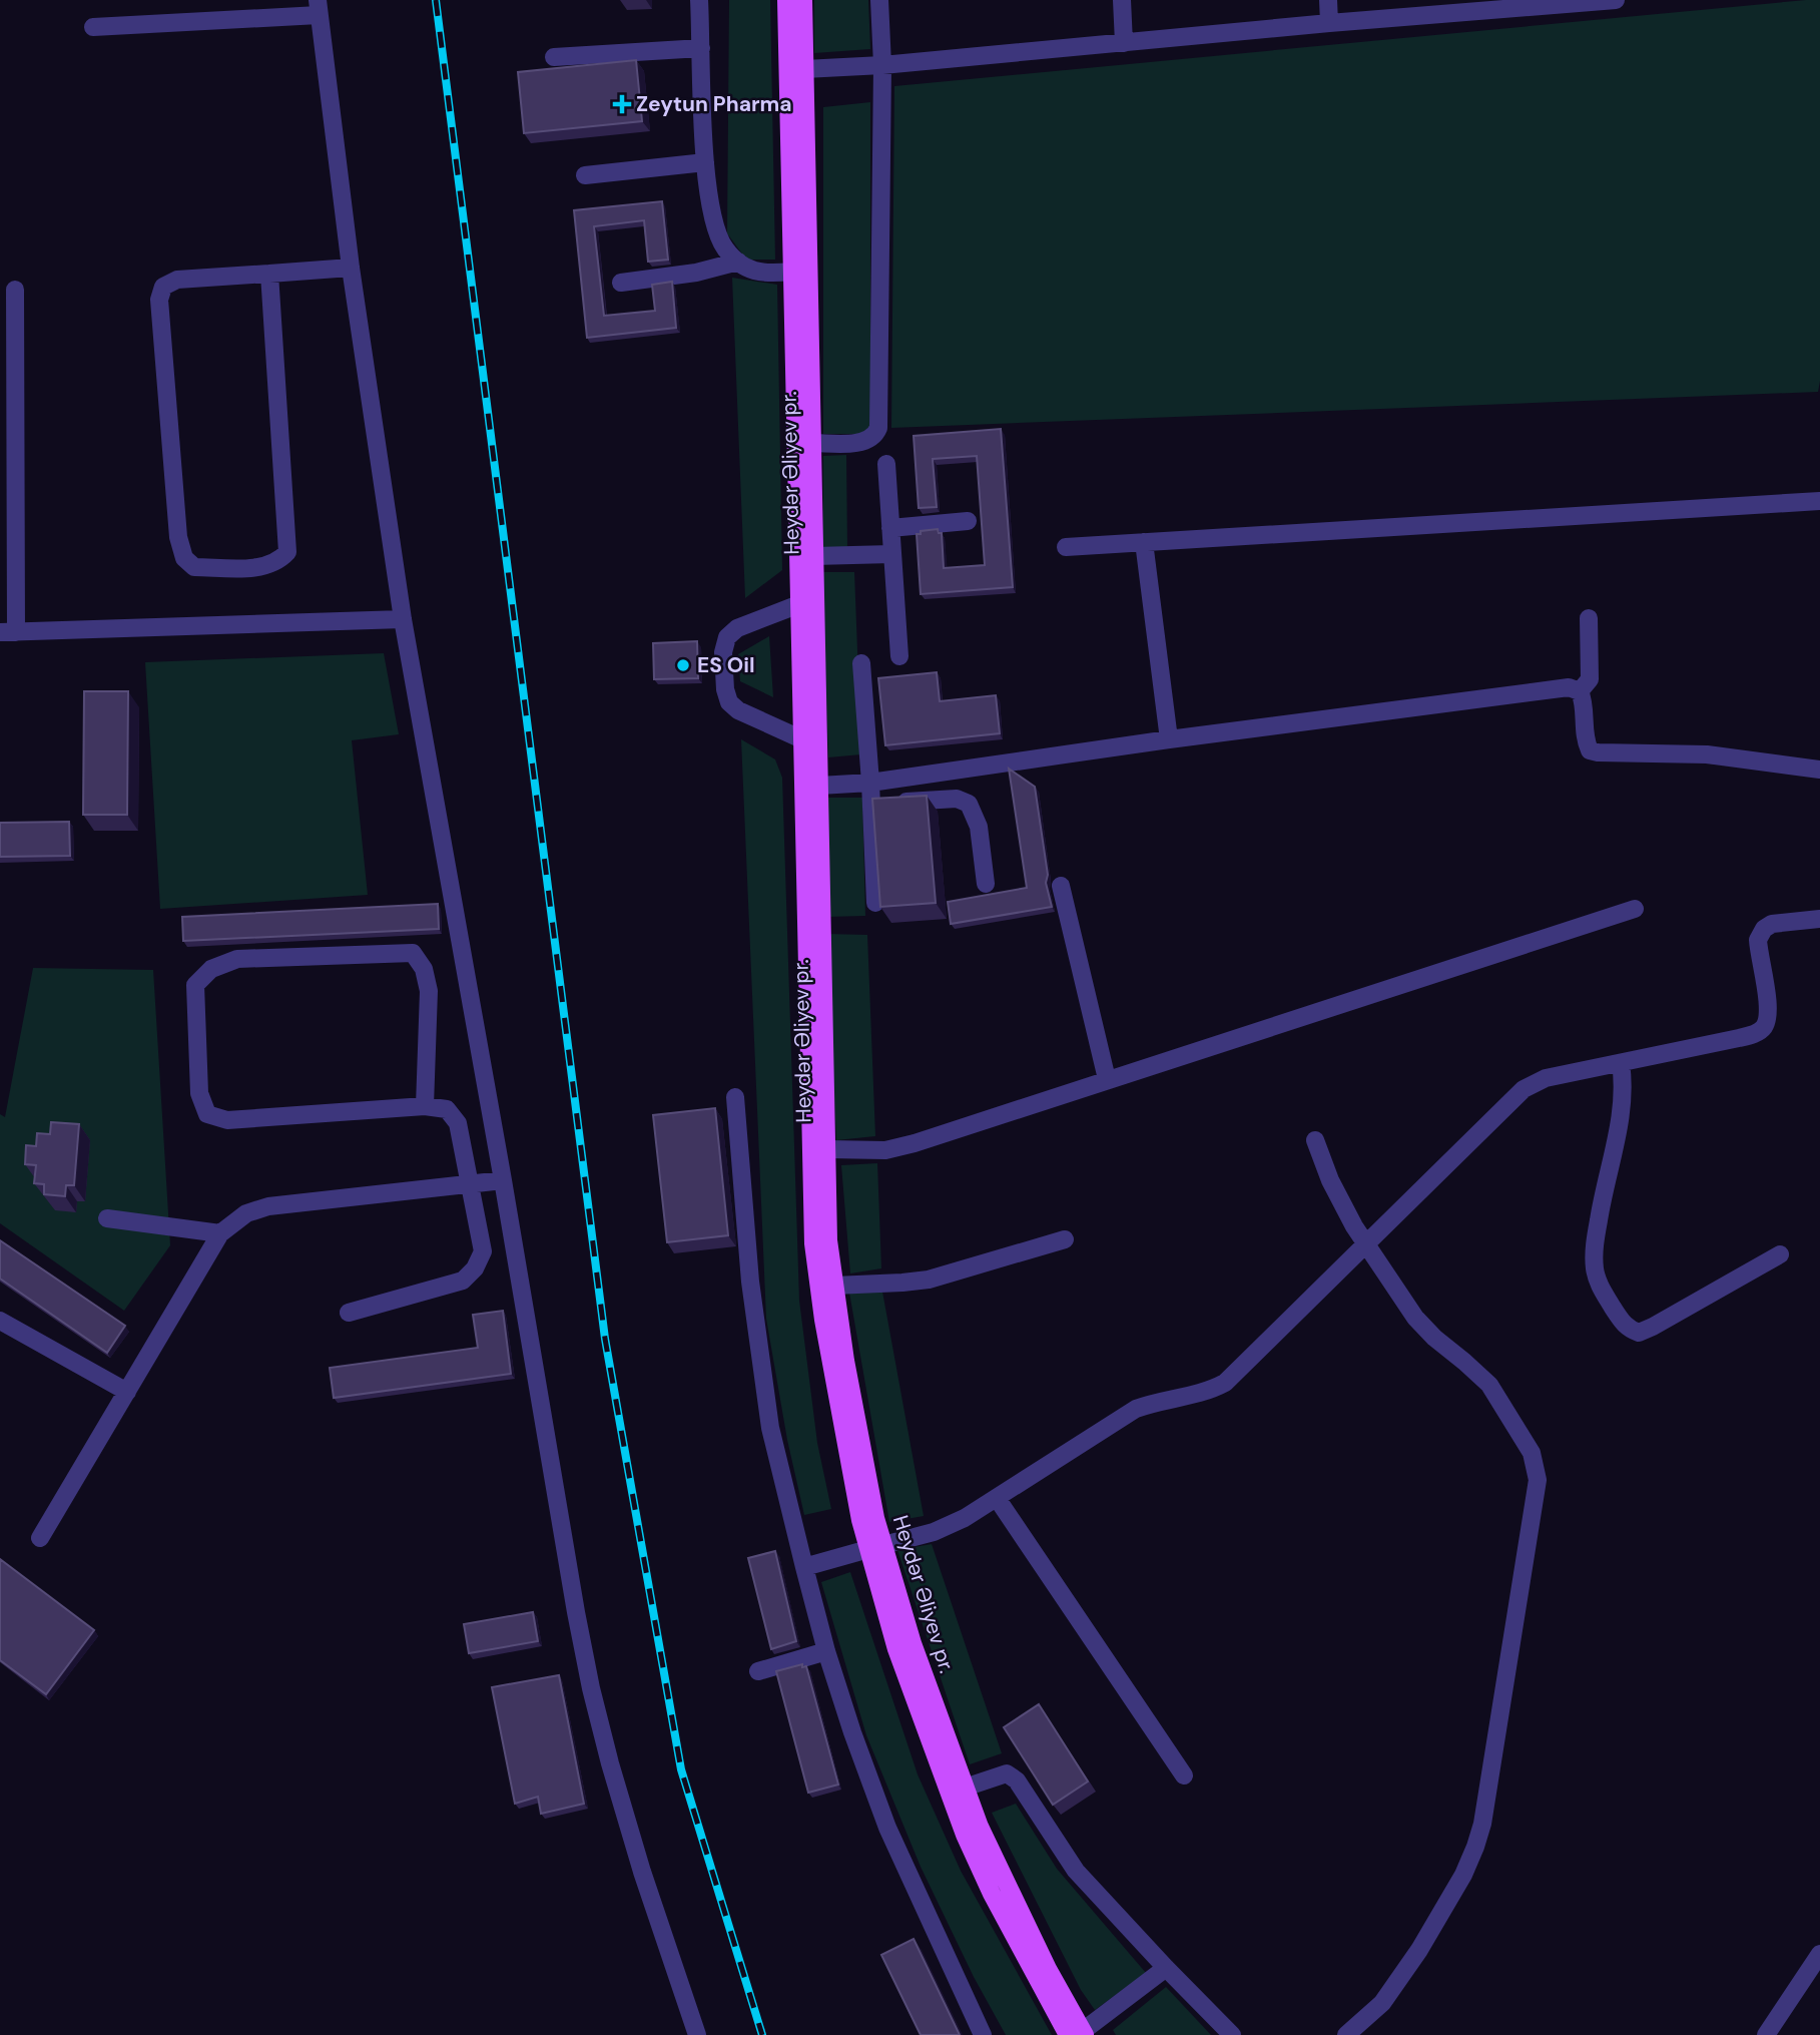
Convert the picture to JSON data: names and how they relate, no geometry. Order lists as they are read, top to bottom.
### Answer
{
  "streets": {
    "main road": ["Heydər Əliyev pr."]
  },
  "places": {
    "health": ["Zeytun Pharma"],
    "other": ["ES Oil"]
  }
}
